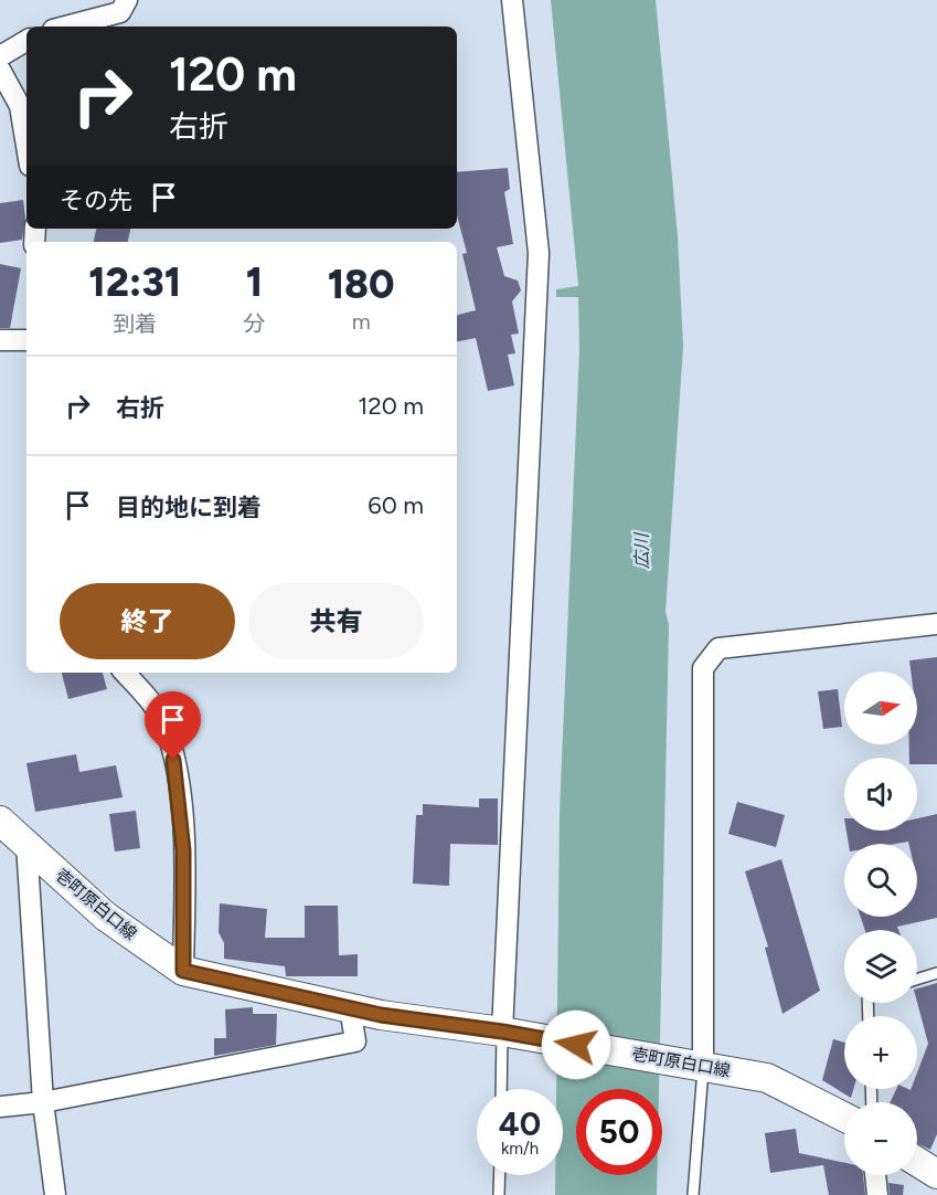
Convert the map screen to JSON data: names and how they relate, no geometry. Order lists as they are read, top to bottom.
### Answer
{
  "streets": {
    "main road": ["壱町原白口線"]
  },
  "water": ["広川"],
  "north": "right",
  "page": {
    "turn": ["120 m", "右折"],
    "then": "その先",
    "eta": [
      "12:31",
      "到着",
      "1",
      "分",
      "180",
      "m"
    ],
    "list": [
      {
        "name": "右折",
        "value": "120 m"
      },
      {
        "name": "目的地に到着",
        "value": "60 m"
      }
    ],
    "buttons": ["終了", "共有"],
    "map_buttons": ["+", "−"],
    "speed": "40 km/h",
    "limit": "50"
  }
}
